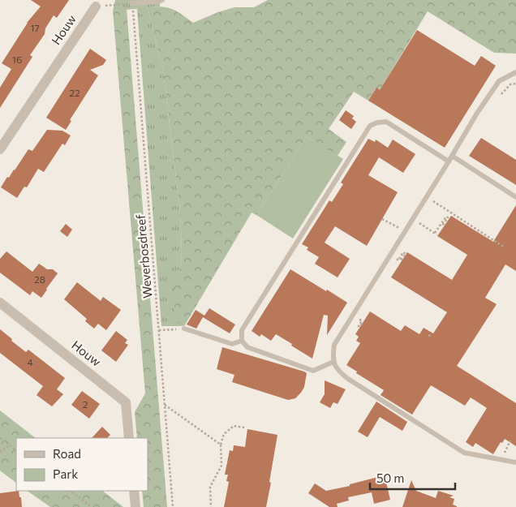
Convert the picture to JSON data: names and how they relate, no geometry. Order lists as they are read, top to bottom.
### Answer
{
  "streets": {
    "street": ["Houw"],
    "path": ["Weverbosdreef"]
  },
  "house_numbers": [
    "17",
    "16",
    "22",
    "28",
    "4",
    "2"
  ],
  "legend": ["Road", "Park"],
  "scale_bar": "50 m"
}
